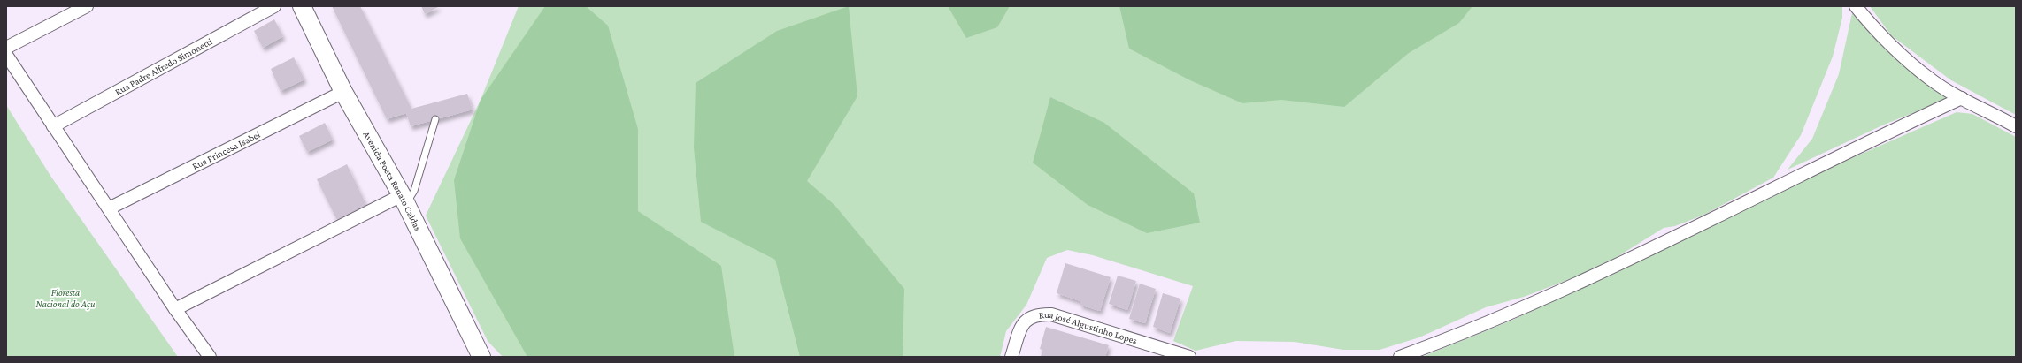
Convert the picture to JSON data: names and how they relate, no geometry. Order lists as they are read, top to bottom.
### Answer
{
  "streets": {
    "main road": ["Avenida Poeta Renato Caldas"],
    "street": ["Rua Padre Alfredo Simonetti", "Rua Princesa Isabel", "Rua José Algustinho Lopes"]
  },
  "crossings": [
    ["Rua Princesa Isabel", "Avenida Poeta Renato Caldas"]
  ],
  "parks": ["Floresta Nacional do Açu"]
}
